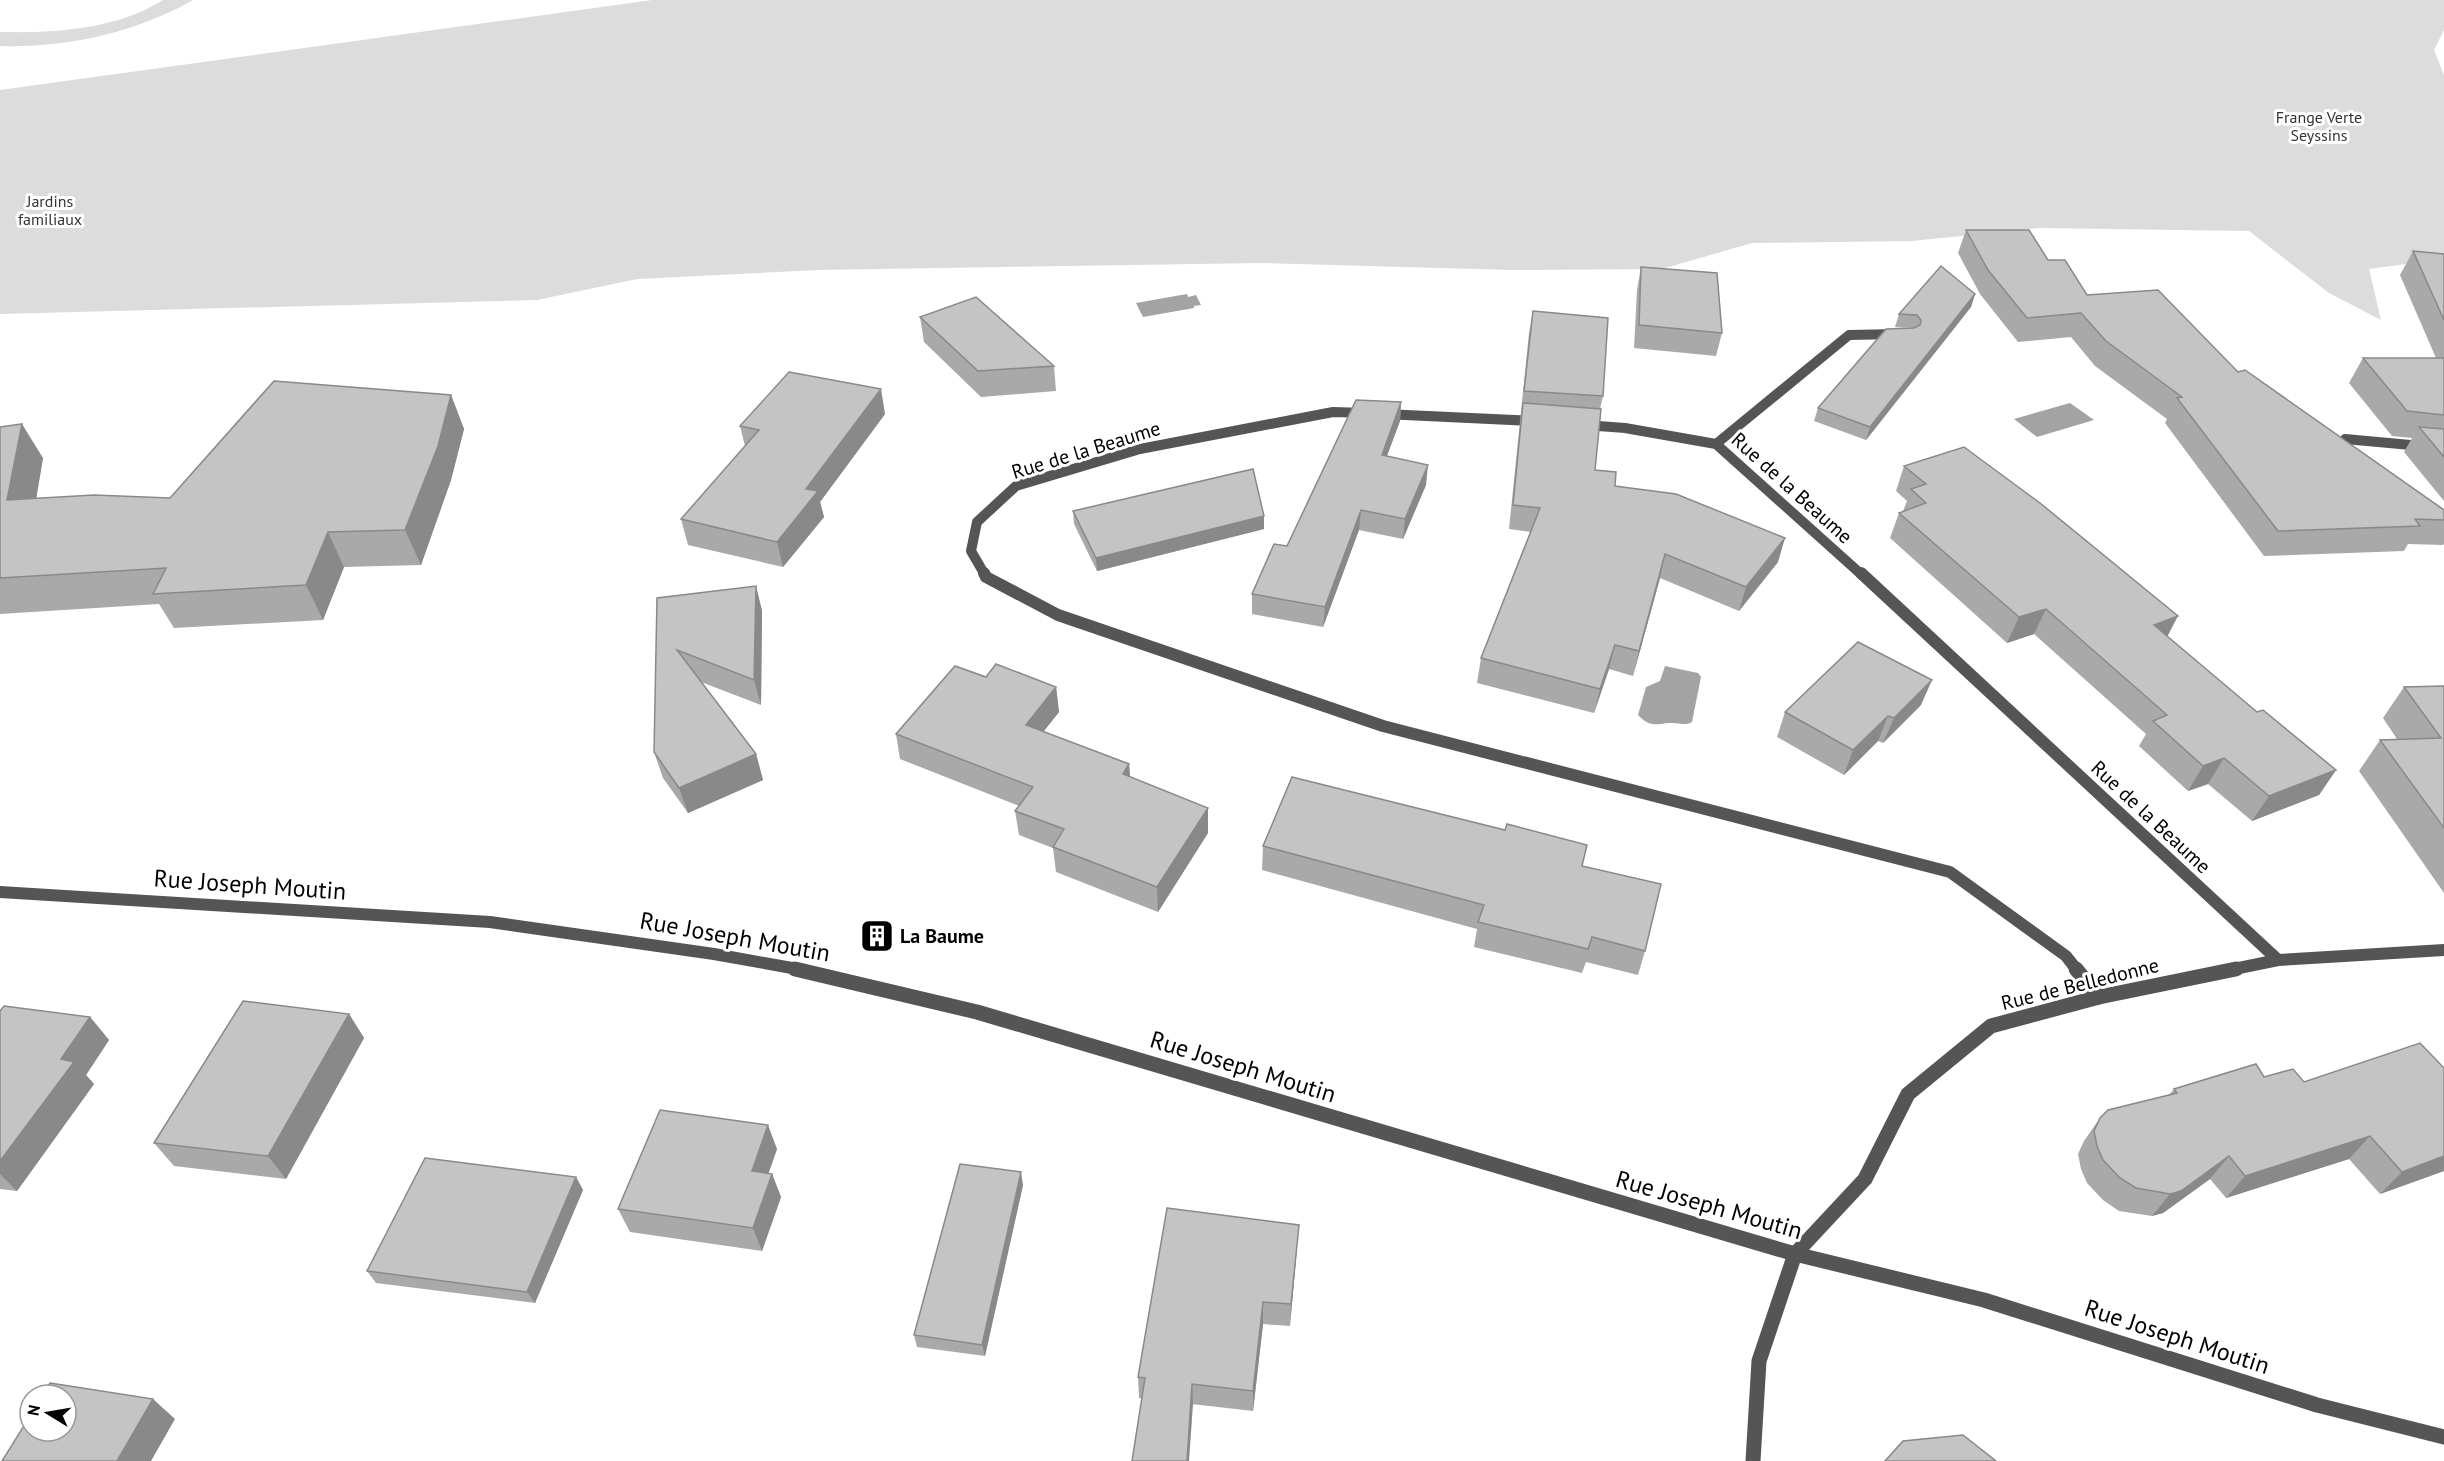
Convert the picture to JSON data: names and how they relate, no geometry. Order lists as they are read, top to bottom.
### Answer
{
  "streets": {
    "street": ["Rue de la Beaume", "Rue Joseph Moutin", "Rue de Belledonne"]
  },
  "crossings": [
    ["Rue de la Beaume", "Rue de Belledonne"],
    ["Rue Joseph Moutin", "Rue de Belledonne"]
  ],
  "parks": ["Frange Verte Seyssins", "Jardins familiaux"],
  "places": {
    "building": ["La Baume"]
  },
  "north": "left"
}
